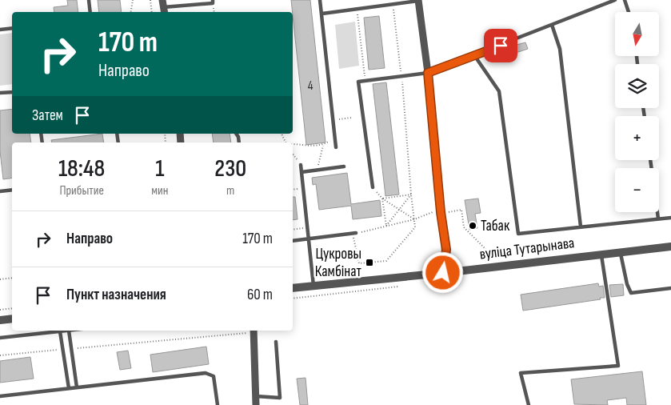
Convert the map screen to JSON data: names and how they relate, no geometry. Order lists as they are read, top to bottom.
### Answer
{
  "streets": {
    "street": ["вуліца Тутарынава"]
  },
  "places": {
    "other": ["Табак"],
    "transit": ["Цукровы Камбінат"]
  },
  "house_numbers": ["4"],
  "north": "bottom",
  "page": {
    "map_buttons": ["+", "−"],
    "turn": ["170 m", "Направо"],
    "then": "Затем",
    "eta": [
      "18:48",
      "Прибытие",
      "1",
      "мин",
      "230",
      "m"
    ],
    "list": [
      {
        "name": "Направо",
        "value": "170 m"
      },
      {
        "name": "Пункт назначения",
        "value": "60 m"
      }
    ]
  }
}
